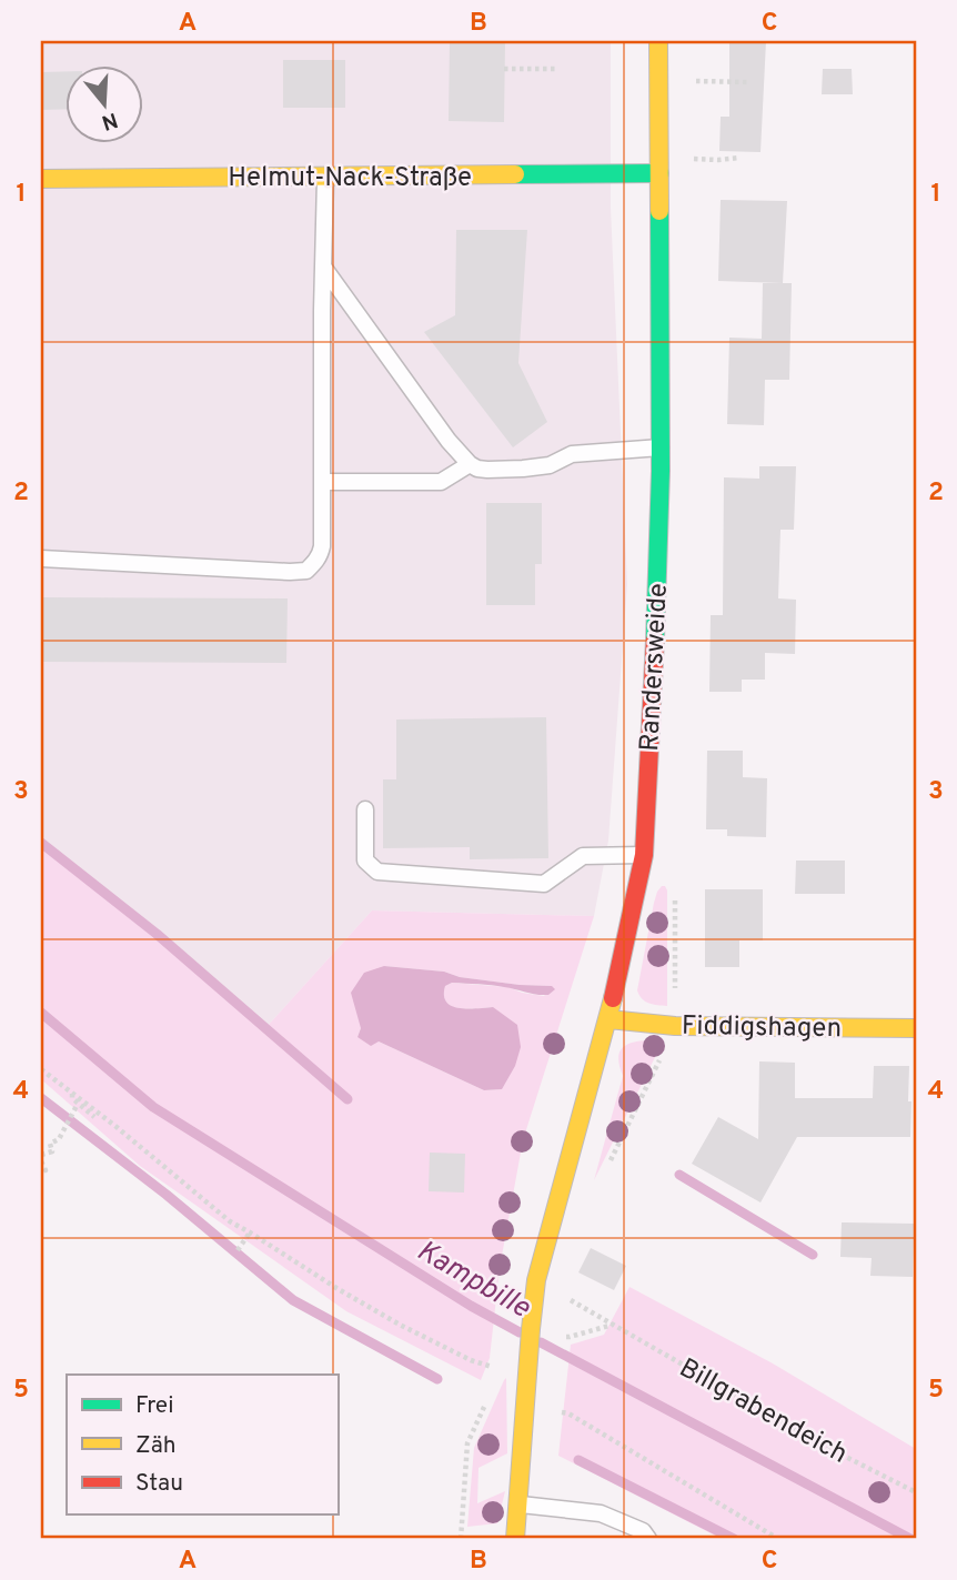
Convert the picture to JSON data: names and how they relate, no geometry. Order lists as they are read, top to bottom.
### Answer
{
  "streets": {
    "street": ["Helmut-Nack-Straße", "Randersweide", "Fiddigshagen"],
    "path": ["Billgrabendeich"]
  },
  "crossings": [
    ["Helmut-Nack-Straße", "Randersweide"],
    ["Randersweide", "Fiddigshagen"],
    ["Randersweide", "Billgrabendeich"]
  ],
  "water": ["Kampbille"],
  "legend": ["Frei", "Zäh", "Stau"],
  "north": "bottom",
  "grid": {
    "columns": ["A", "B", "C"],
    "rows": [
      "1",
      "2",
      "3",
      "4",
      "5"
    ]
  }
}
